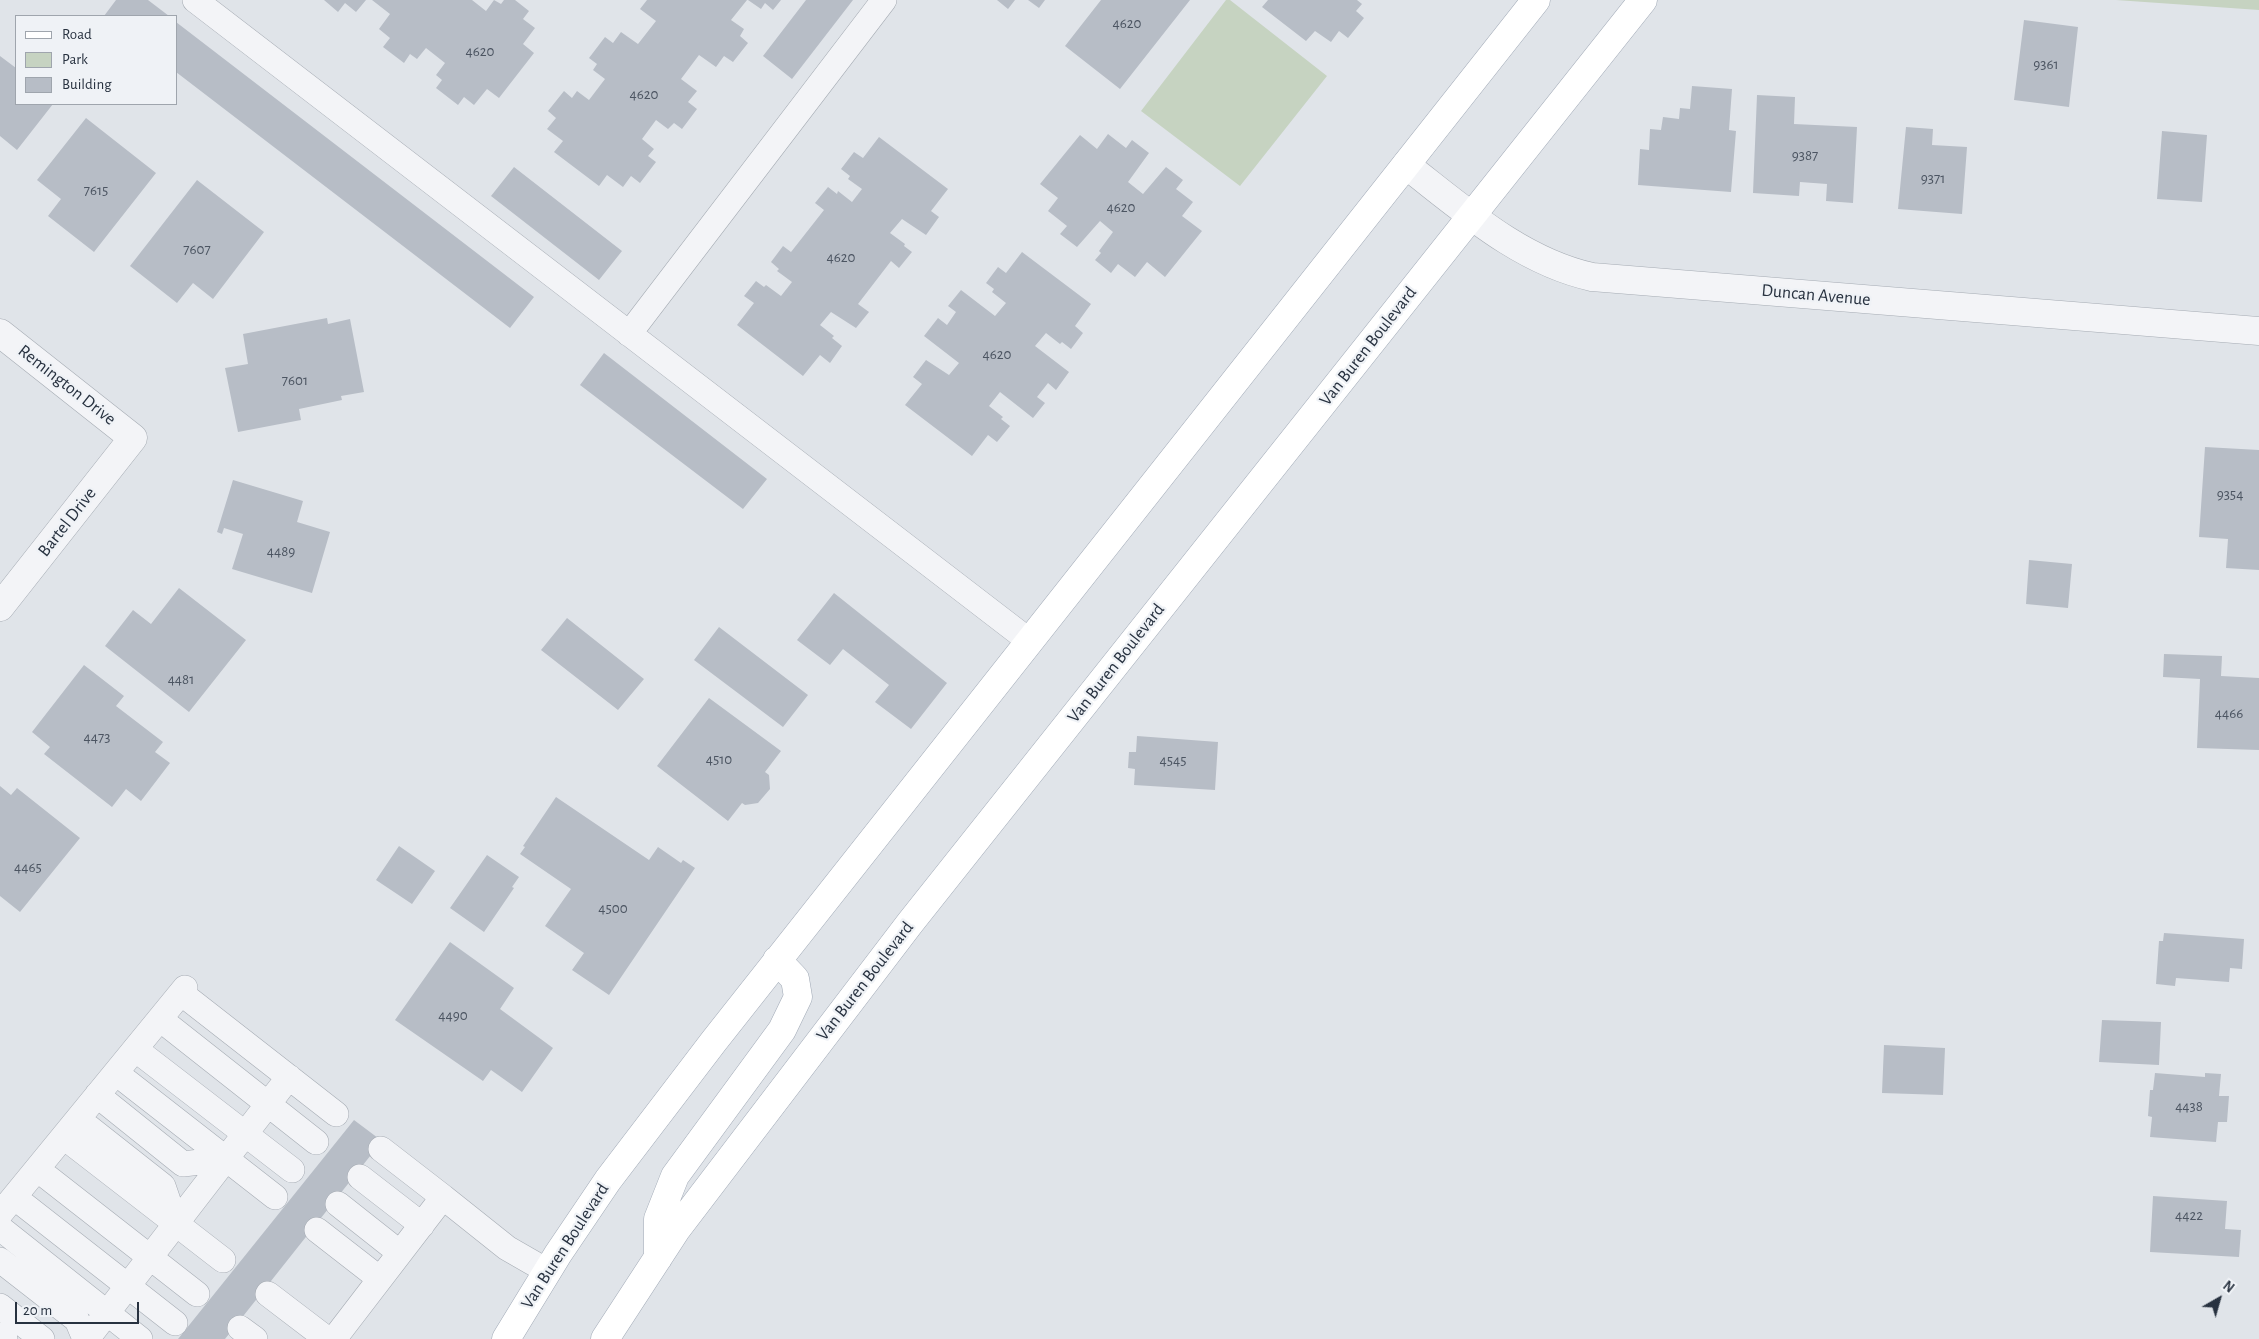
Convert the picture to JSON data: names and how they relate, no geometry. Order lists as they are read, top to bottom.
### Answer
{
  "streets": {
    "main road": ["Van Buren Boulevard"],
    "street": ["Duncan Avenue", "Remington Drive", "Bartel Drive"]
  },
  "crossings": [
    ["Duncan Avenue", "Van Buren Boulevard"],
    ["Remington Drive", "Bartel Drive"]
  ],
  "house_numbers": [
    "4620",
    "4620",
    "9361",
    "4620",
    "9387",
    "9371",
    "7615",
    "4620",
    "7607",
    "4620",
    "4620",
    "7601",
    "9354",
    "4489",
    "4481",
    "4466",
    "4473",
    "4510",
    "4545",
    "4465",
    "4500",
    "4490",
    "4438",
    "4422"
  ],
  "legend": ["Road", "Park", "Building"],
  "scale_bar": "20 m",
  "north": "top right"
}
